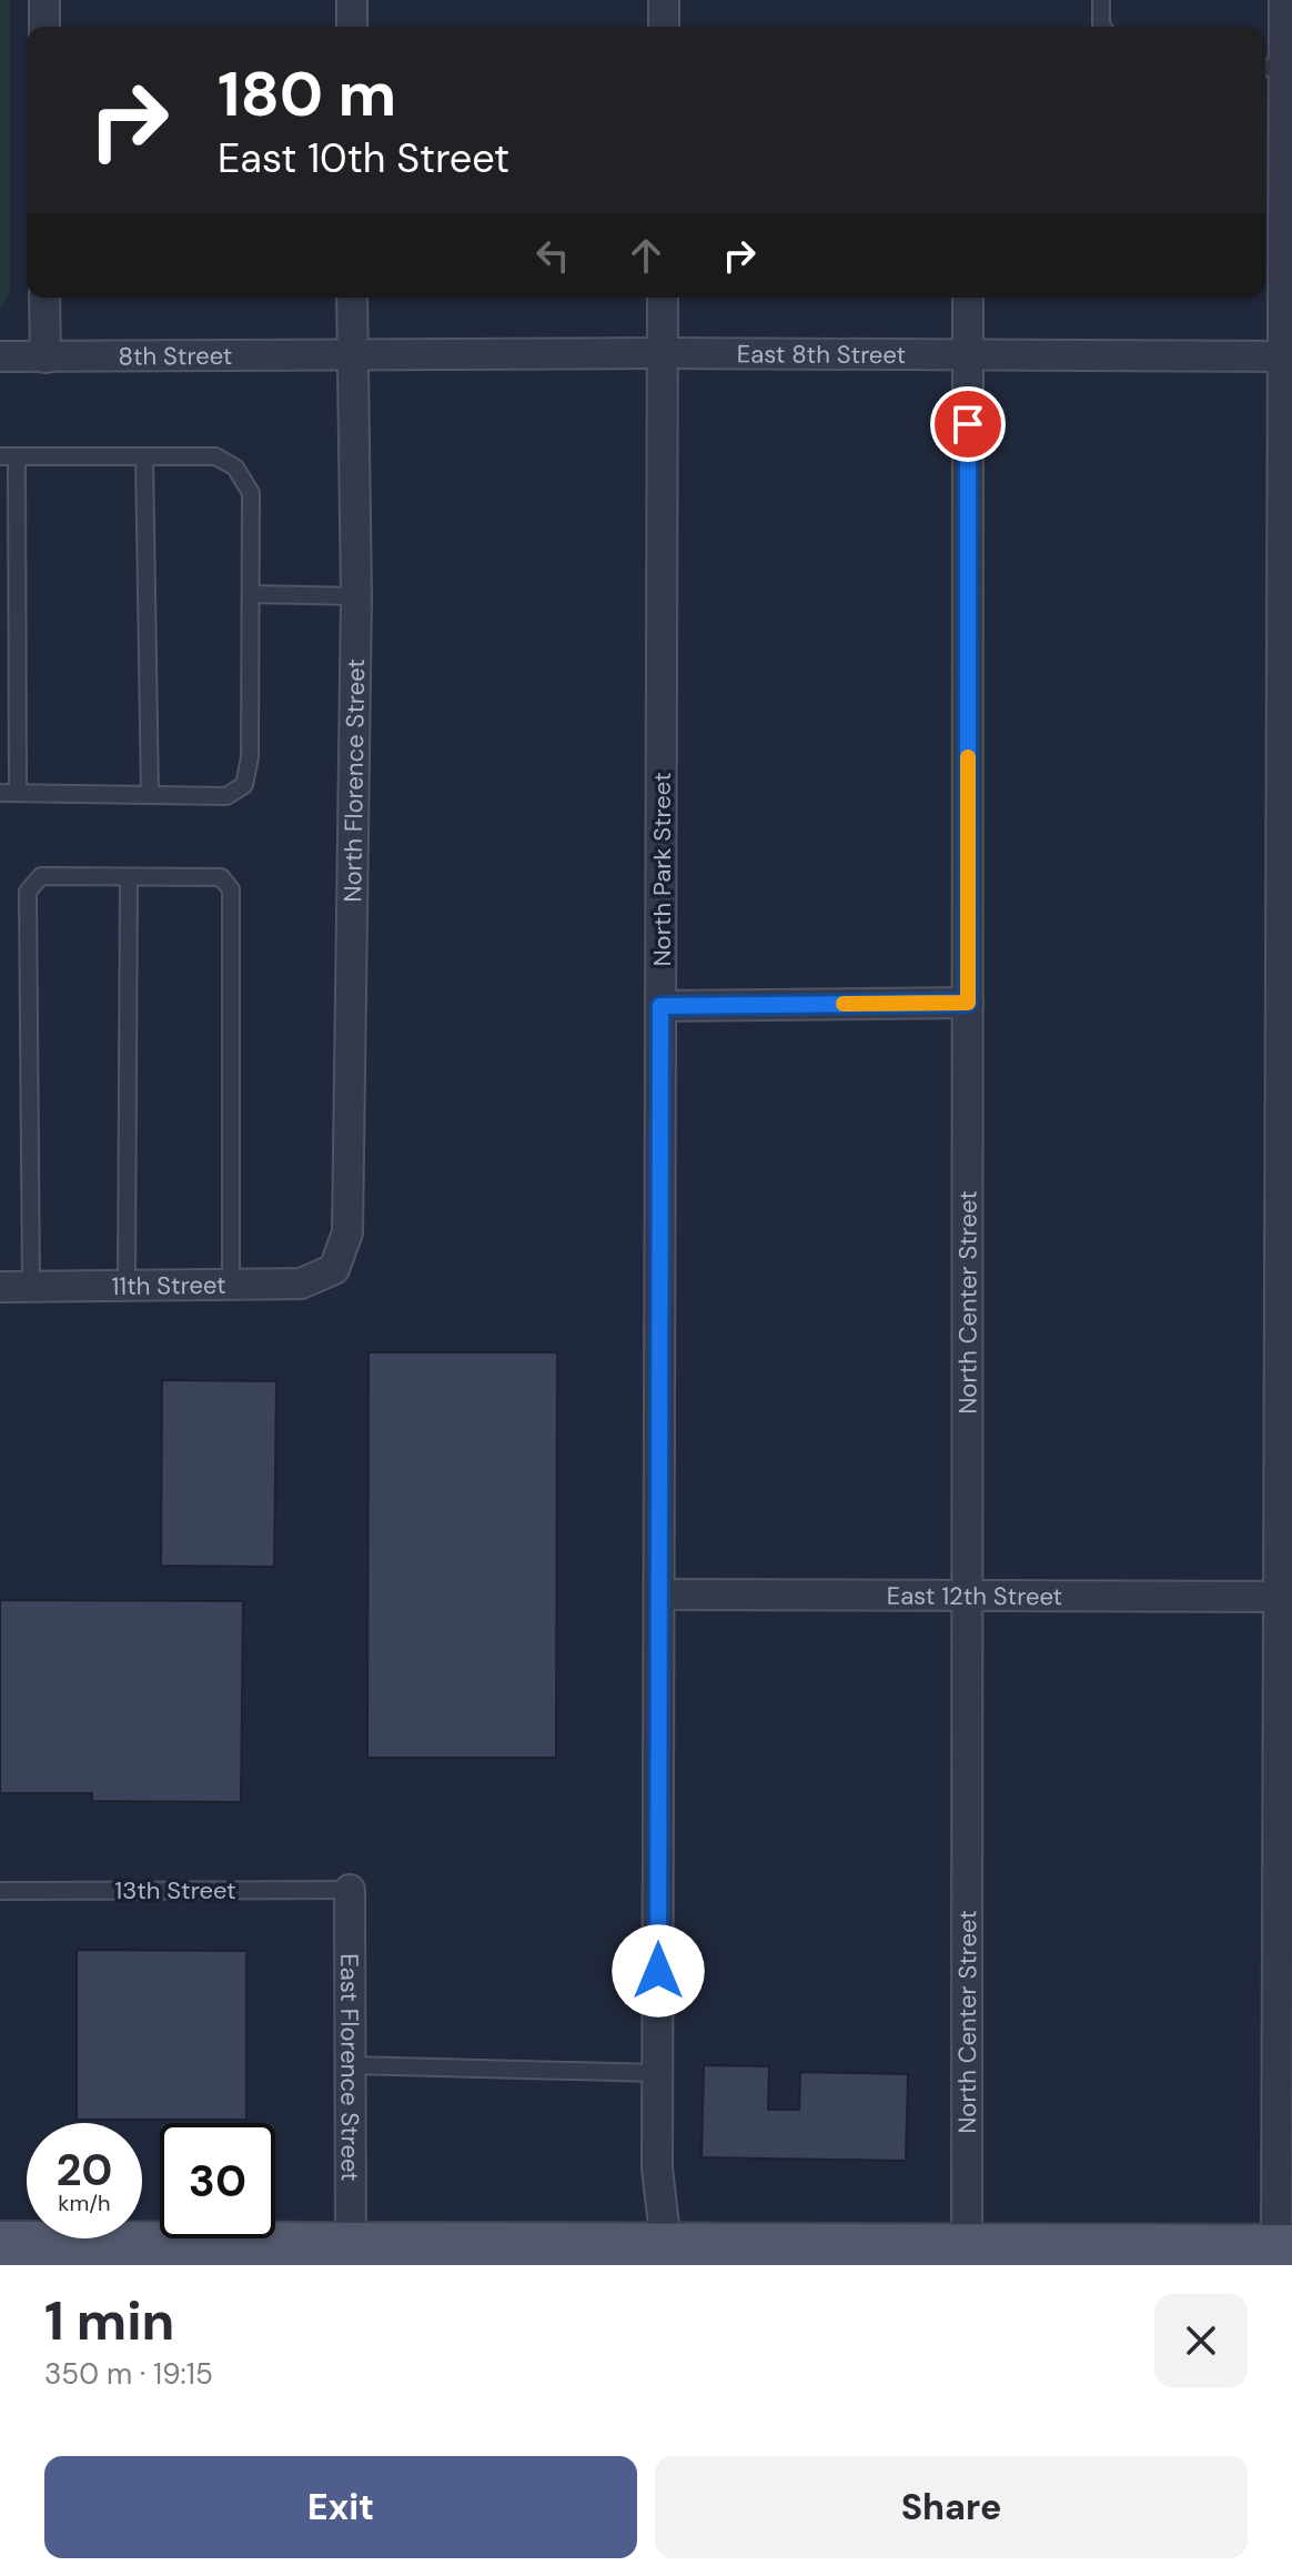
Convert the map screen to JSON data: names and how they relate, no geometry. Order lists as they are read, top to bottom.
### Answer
{
  "streets": {
    "street": [
      "East 8th Street",
      "8th Street",
      "North Florence Street",
      "North Park Street",
      "11th Street",
      "North Center Street",
      "East 12th Street",
      "East Florence Street"
    ],
    "lane": ["13th Street"]
  },
  "crossings": [
    ["East 8th Street", "8th Street"],
    ["East 8th Street", "North Florence Street"],
    ["East 8th Street", "North Park Street"],
    ["East 8th Street", "North Center Street"],
    ["8th Street", "North Florence Street"],
    ["North Florence Street", "11th Street"],
    ["North Park Street", "East 12th Street"],
    ["North Center Street", "East 12th Street"],
    ["13th Street", "East Florence Street"]
  ],
  "page": {
    "turn": ["180 m", "East 10th Street"],
    "speed": "20 km/h",
    "limit": "30",
    "heading": ["1 min", "350 m · 19:15"],
    "buttons": ["Exit", "Share"]
  }
}
